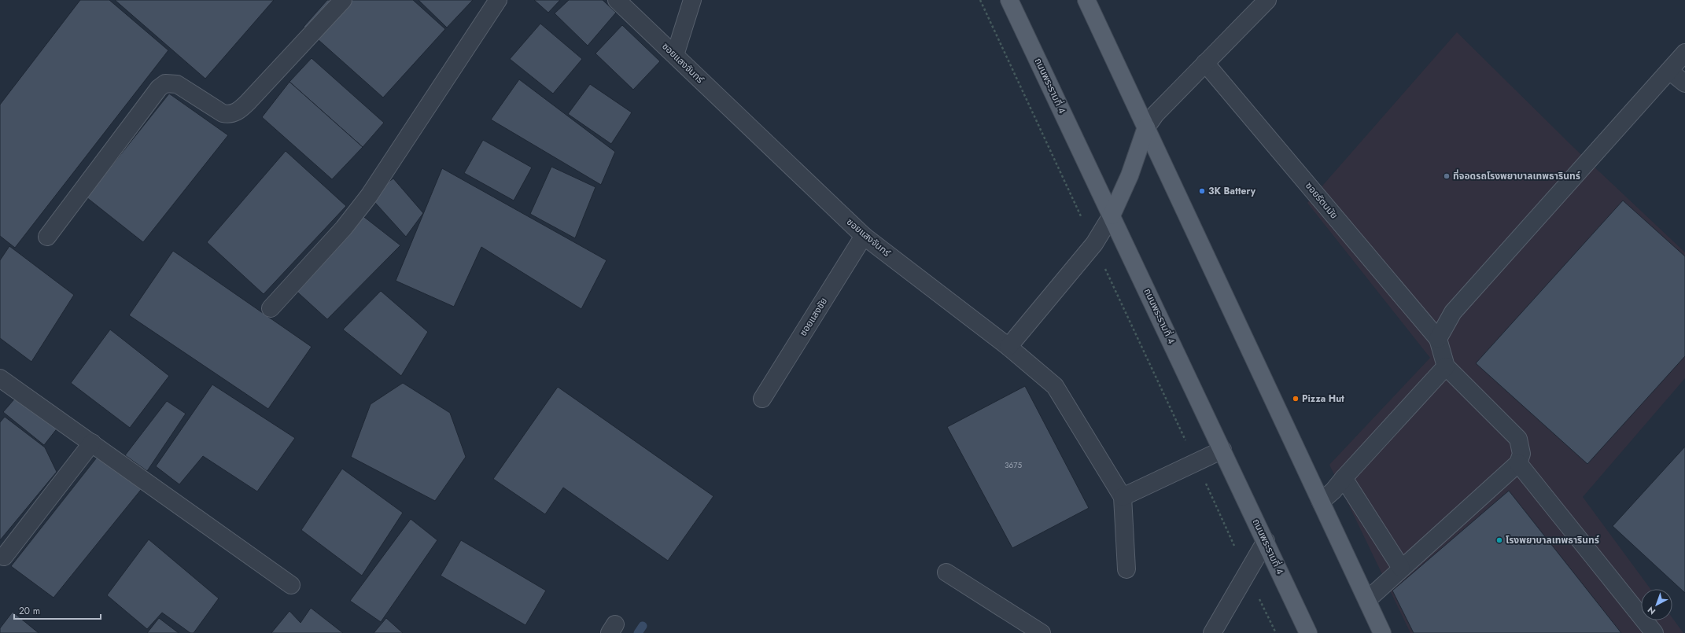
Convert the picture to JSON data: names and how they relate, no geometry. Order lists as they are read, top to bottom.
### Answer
{
  "streets": {
    "main road": ["ถนนพระรามที่ 4"],
    "street": ["ซอยแสงจันทร์", "ซอยรัตนมัย", "ซอยแสงชัย"]
  },
  "crossings": [
    ["ซอยแสงจันทร์", "ซอยแสงชัย"]
  ],
  "places": [
    "ที่จอดรถโรงพยาบาลเทพธารินทร์",
    "3K Battery",
    "Pizza Hut",
    "โรงพยาบาลเทพธารินทร์"
  ],
  "house_numbers": ["3675"],
  "scale_bar": "20 m",
  "north": "bottom left"
}
